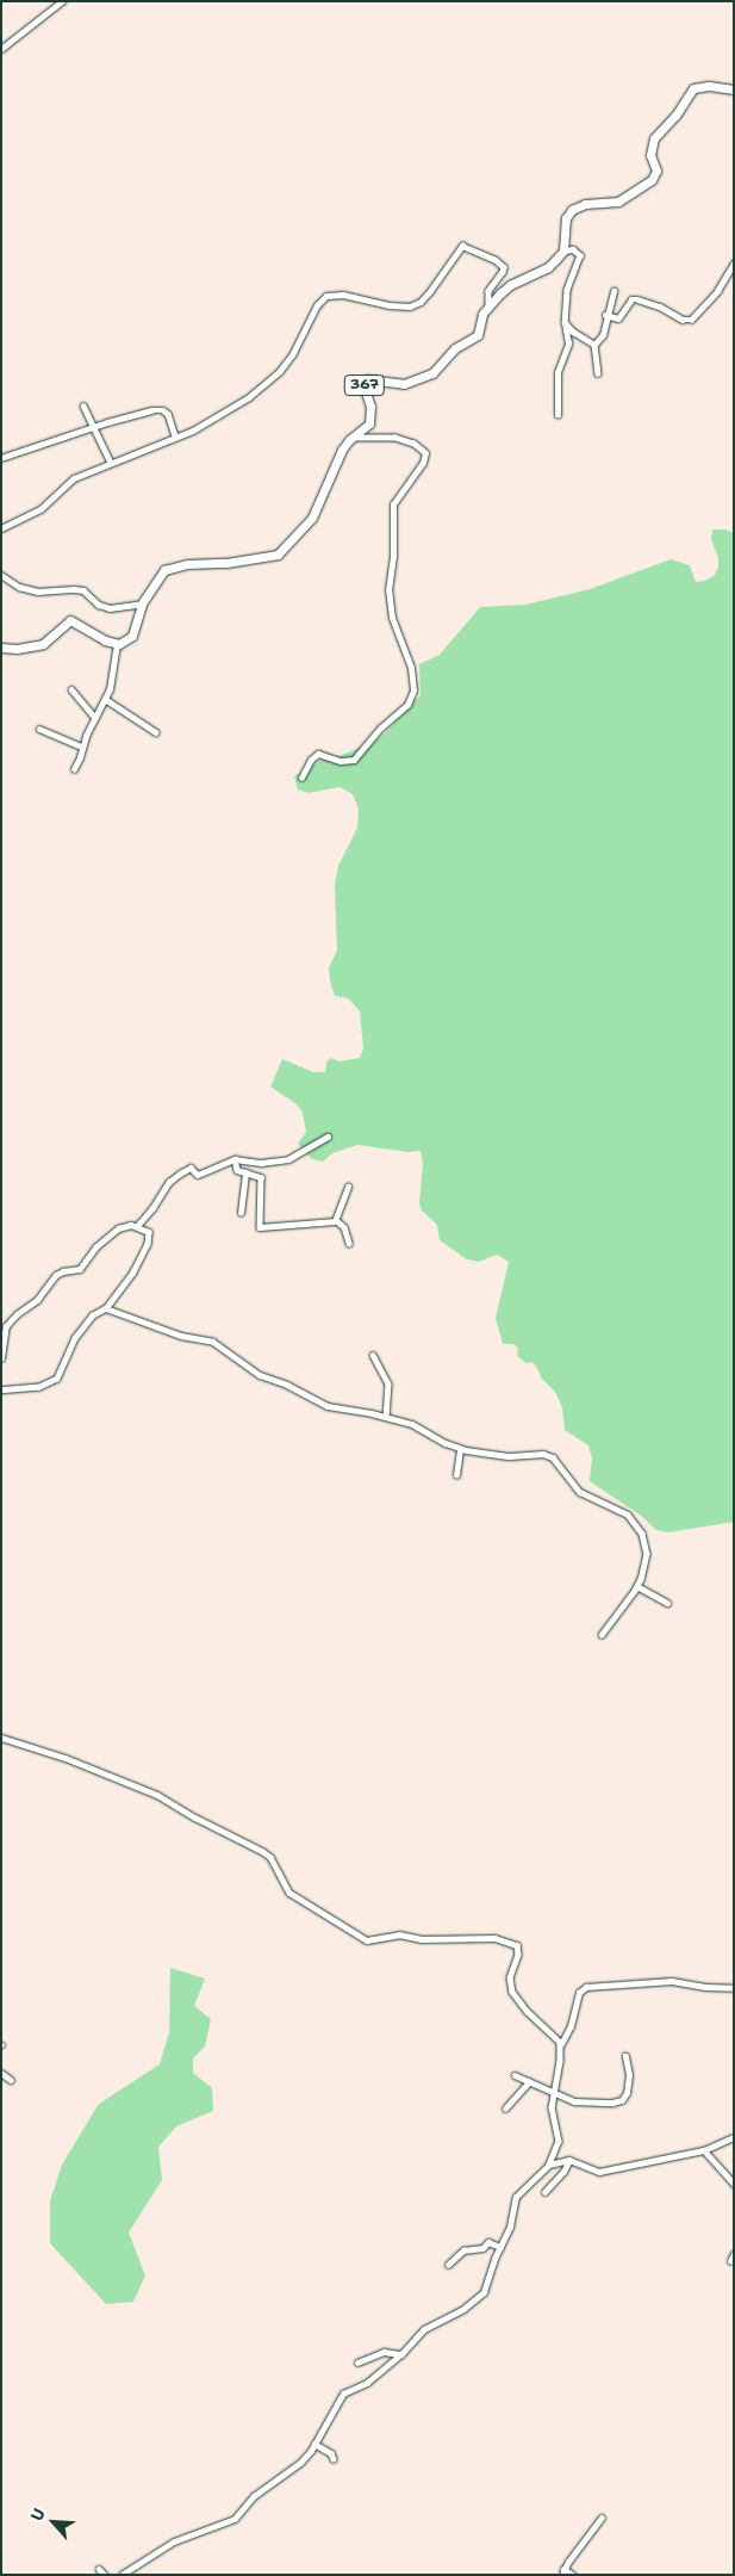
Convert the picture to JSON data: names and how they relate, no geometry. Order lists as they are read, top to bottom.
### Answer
{
  "streets": {
    "main road": ["367"]
  },
  "north": "top left"
}
